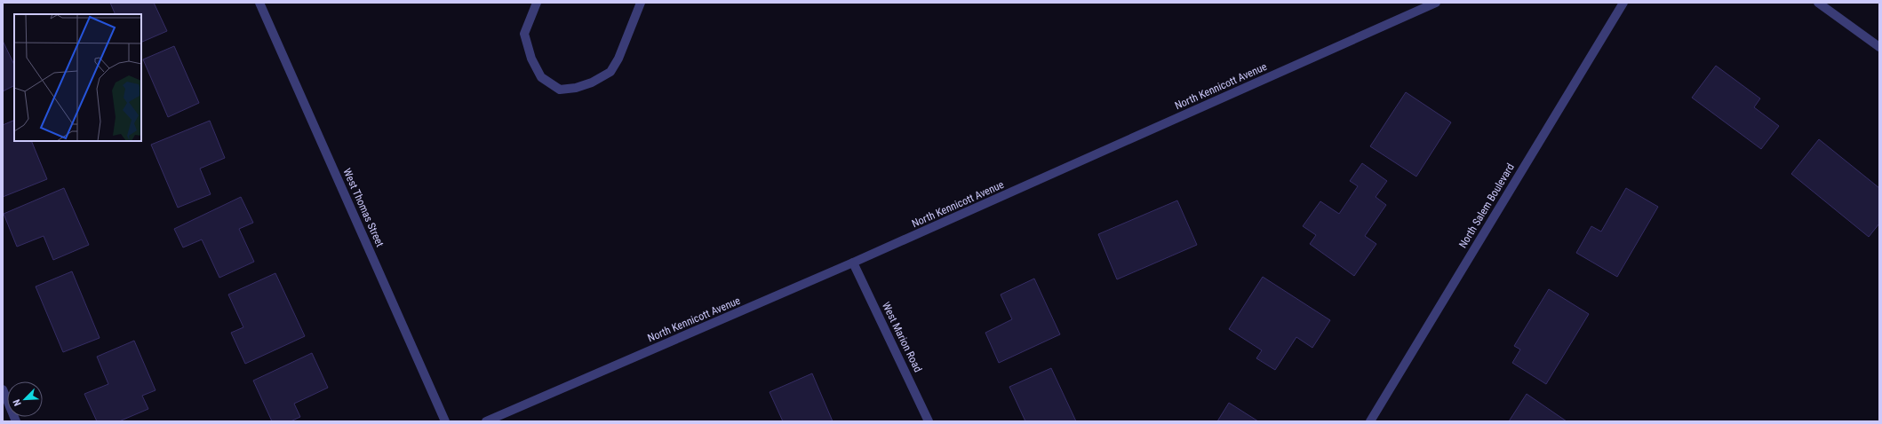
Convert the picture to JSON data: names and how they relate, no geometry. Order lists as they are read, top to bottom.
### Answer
{
  "streets": {
    "street": [
      "North Kennicott Avenue",
      "North Salem Boulevard",
      "West Thomas Street",
      "West Marion Road"
    ]
  },
  "crossings": [
    ["North Kennicott Avenue", "West Marion Road"]
  ],
  "north": "bottom left"
}
